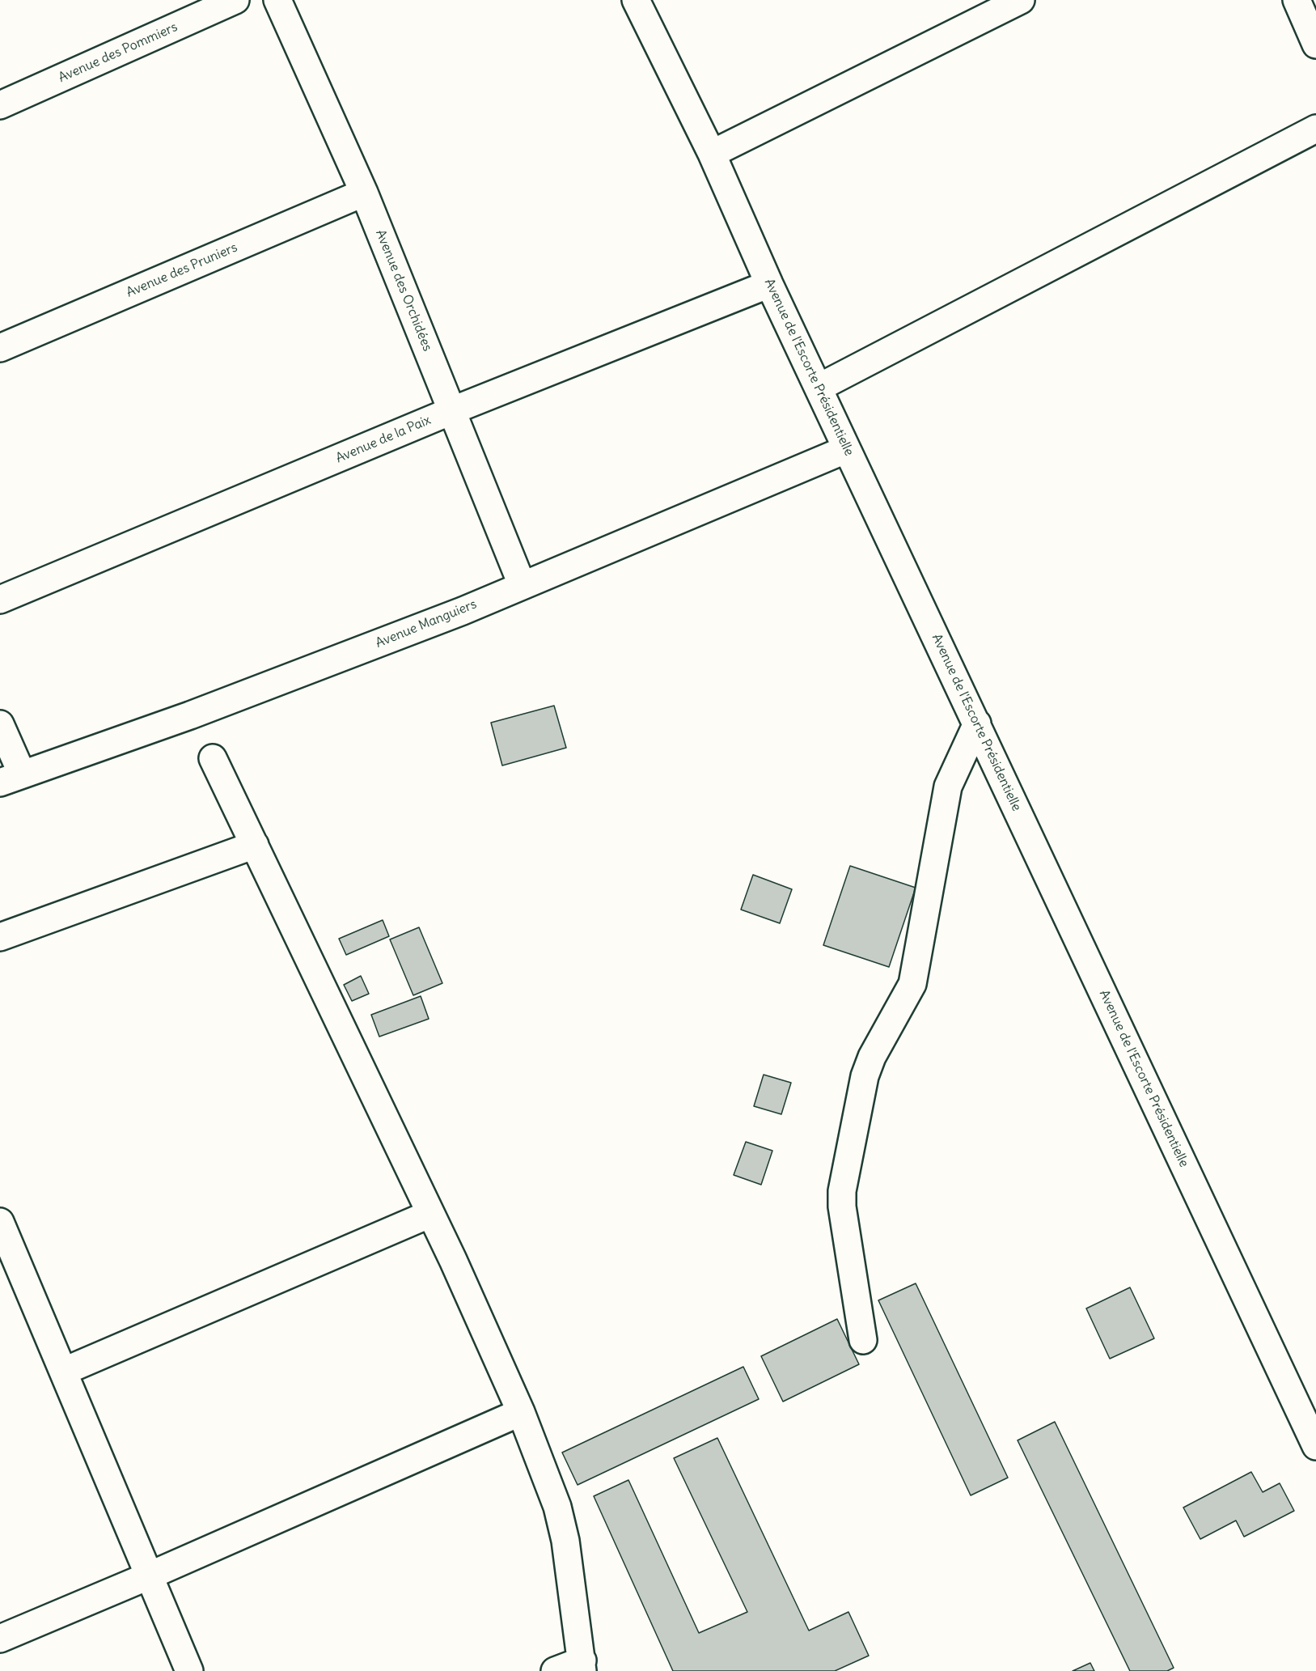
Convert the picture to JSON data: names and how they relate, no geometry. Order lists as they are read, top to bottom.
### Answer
{
  "streets": {
    "street": [
      "Avenue des Pommiers",
      "Avenue des Pruniers",
      "Avenue des Orchidées",
      "Avenue de l'Escorte Présidentielle",
      "Avenue de la Paix",
      "Avenue Manguiers"
    ]
  },
  "crossings": [
    ["Avenue des Pruniers", "Avenue des Orchidées"],
    ["Avenue des Orchidées", "Avenue de la Paix"],
    ["Avenue des Orchidées", "Avenue Manguiers"],
    ["Avenue de l'Escorte Présidentielle", "Avenue de la Paix"],
    ["Avenue de l'Escorte Présidentielle", "Avenue Manguiers"]
  ]
}
